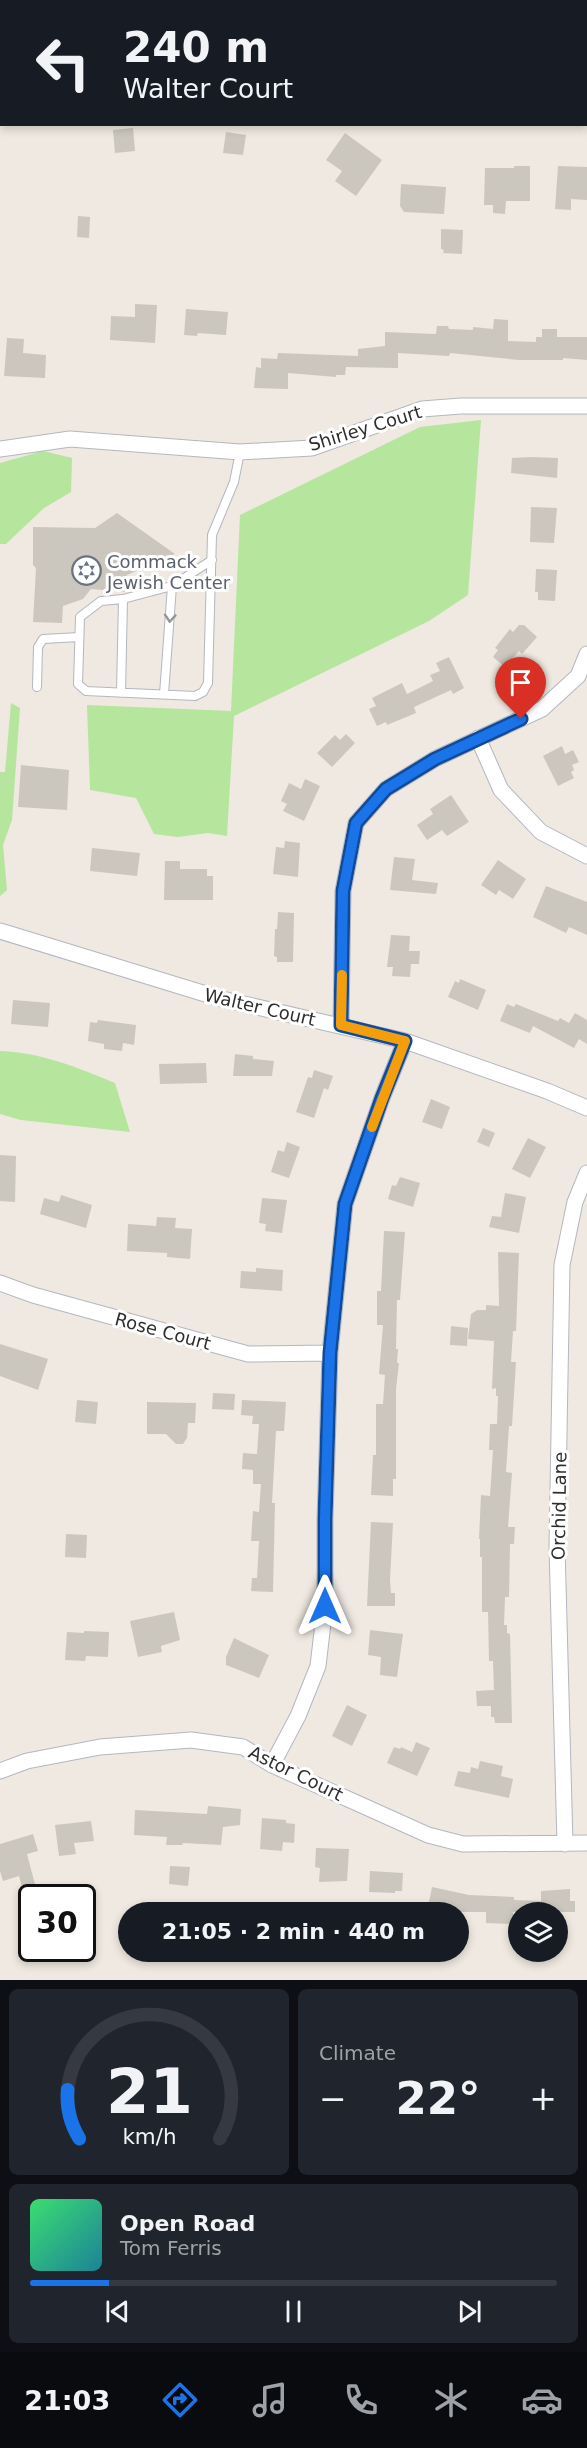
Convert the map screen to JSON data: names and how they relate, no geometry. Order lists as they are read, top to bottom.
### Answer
{
  "streets": {
    "street": [
      "Shirley Court",
      "Walter Court",
      "Rose Court",
      "Orchid Lane",
      "Astor Court"
    ]
  },
  "crossings": [
    ["Orchid Lane", "Astor Court"]
  ],
  "places": {
    "synagogue": ["Commack Jewish Center"]
  },
  "page": {
    "turn": ["240 m", "Walter Court"],
    "limit": "30",
    "trip": "21:05 · 2 min · 440 m",
    "tile": "Climate",
    "heat": ["−", "22°", "+"],
    "song": ["Open Road", "Tom Ferris"],
    "tabs": "21:03",
    "gauge": ["21", "km/h"]
  }
}
